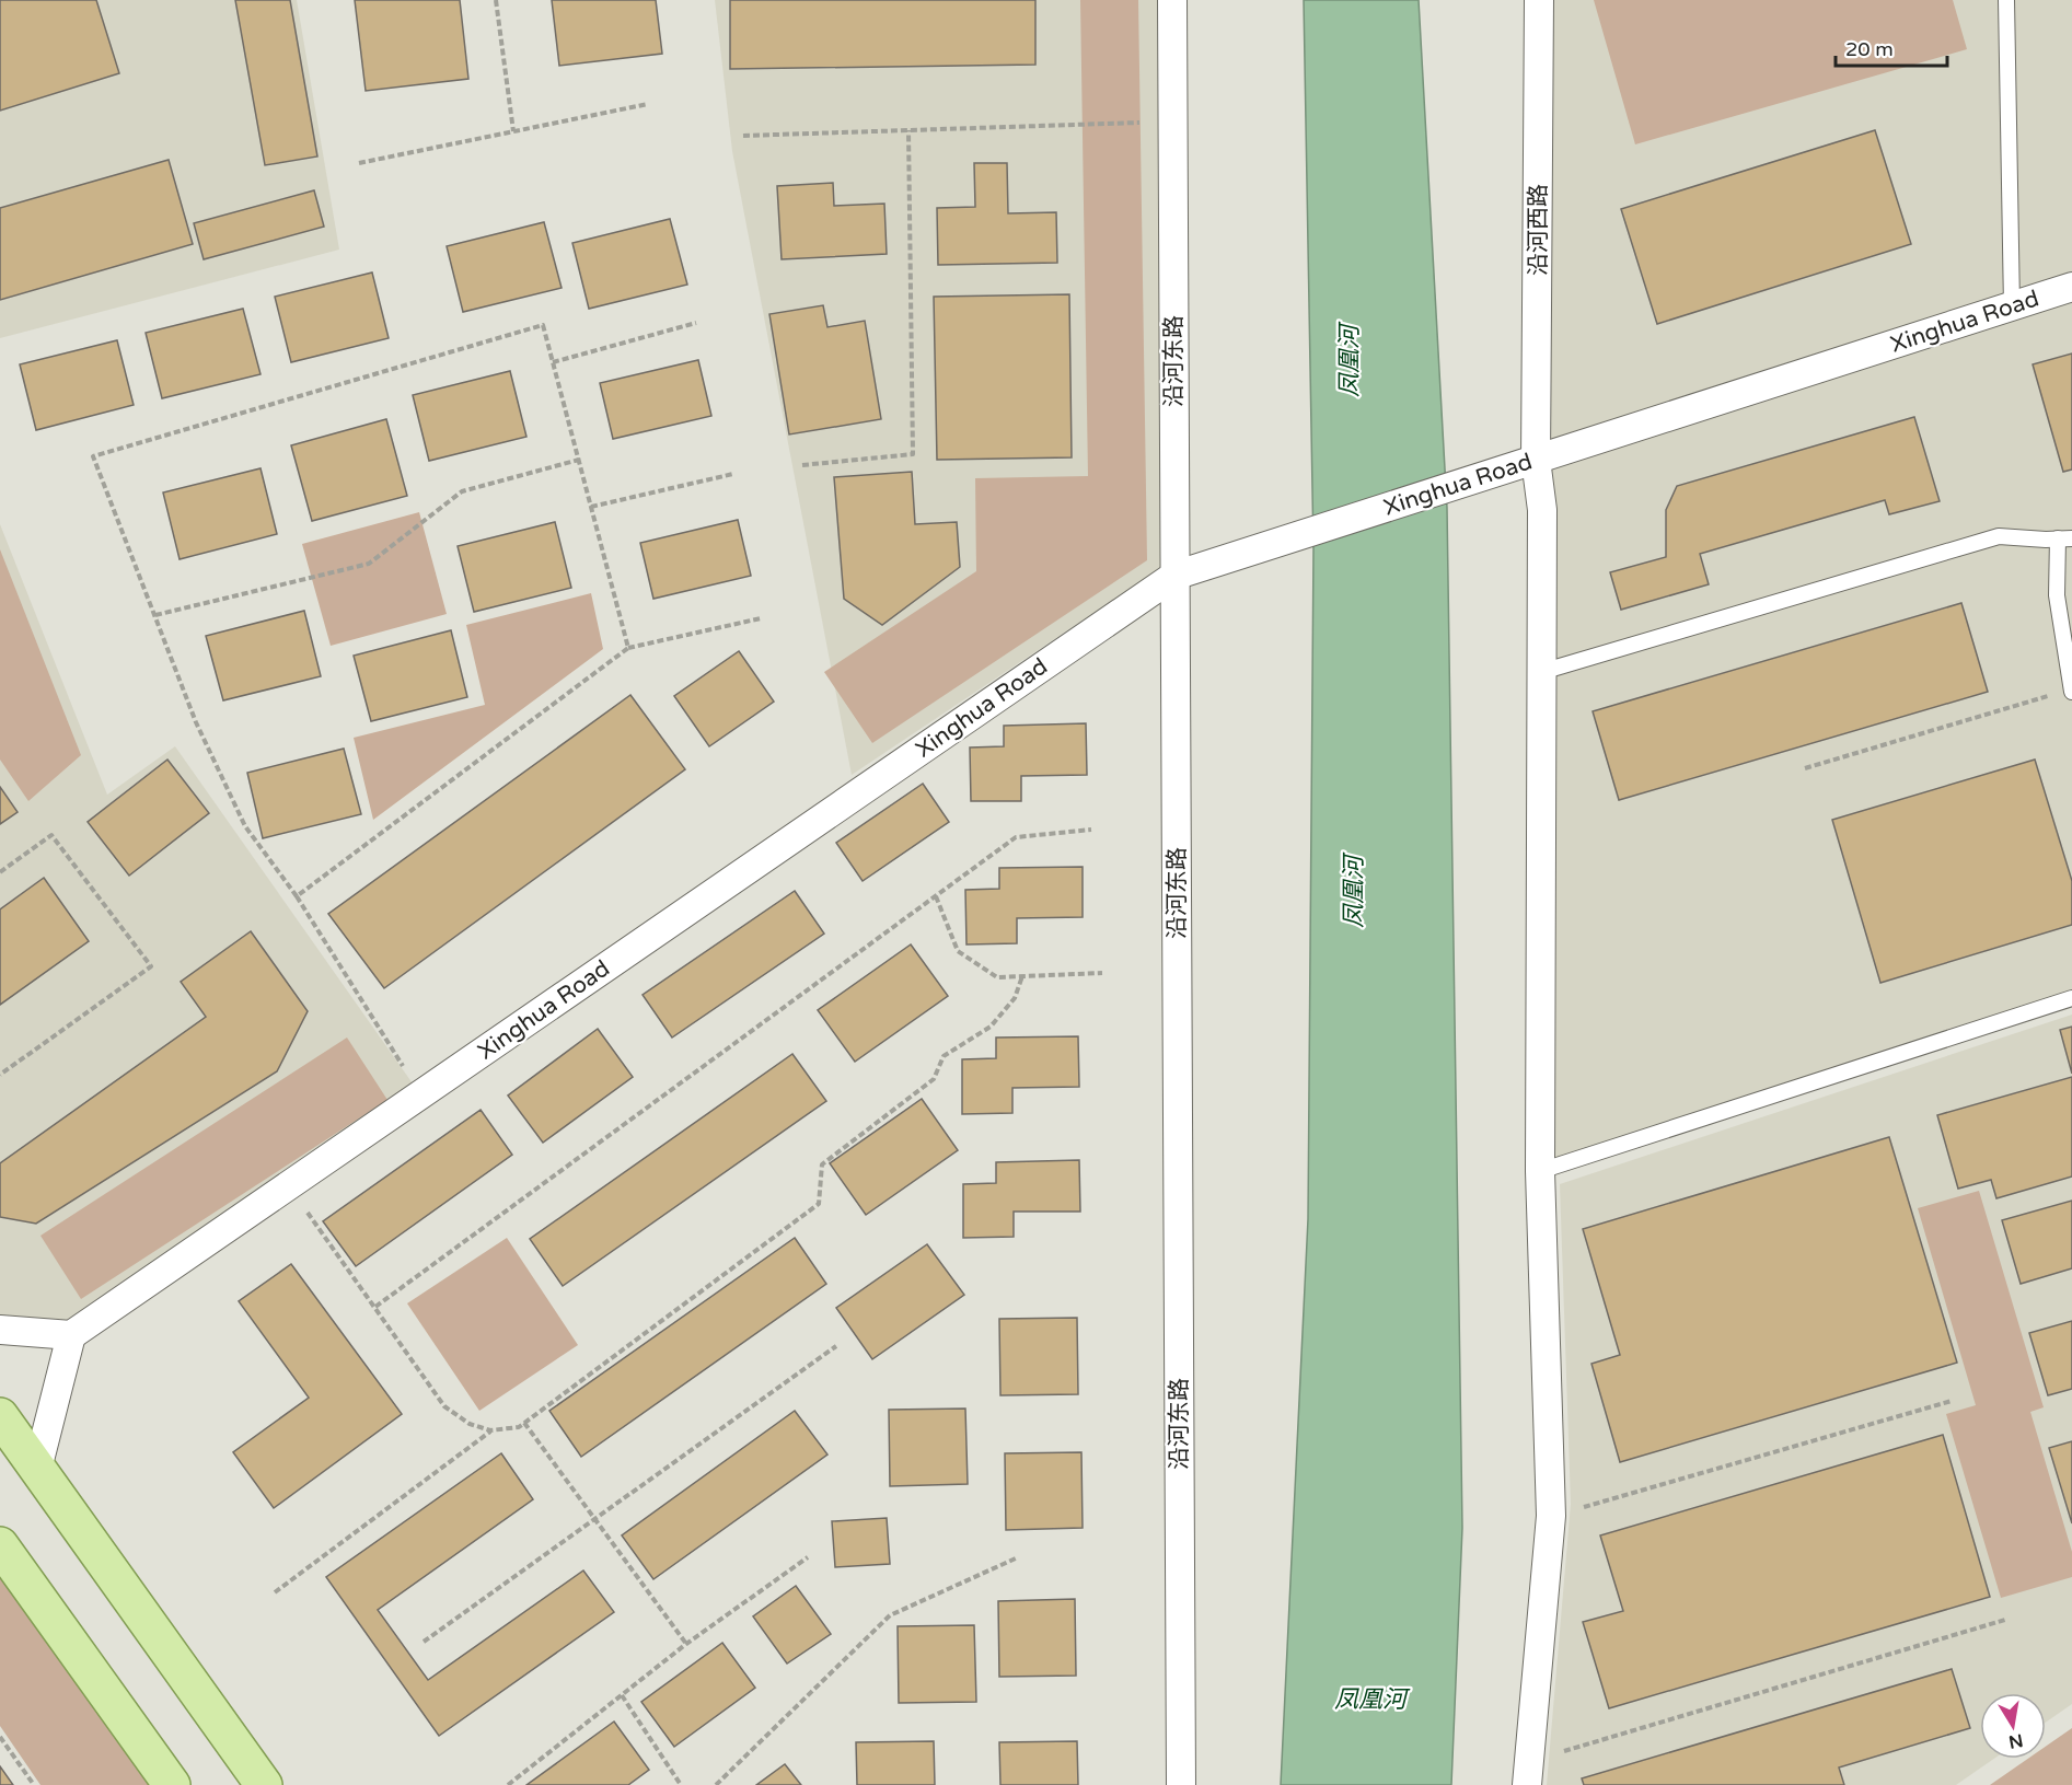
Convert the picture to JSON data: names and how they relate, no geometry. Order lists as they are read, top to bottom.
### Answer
{
  "streets": {
    "street": ["沿河西路", "Xinghua Road", "沿河东路"]
  },
  "crossings": [
    ["沿河西路", "Xinghua Road"],
    ["Xinghua Road", "沿河东路"]
  ],
  "water": ["凤凰河"],
  "scale_bar": "20 m",
  "north": "bottom"
}
